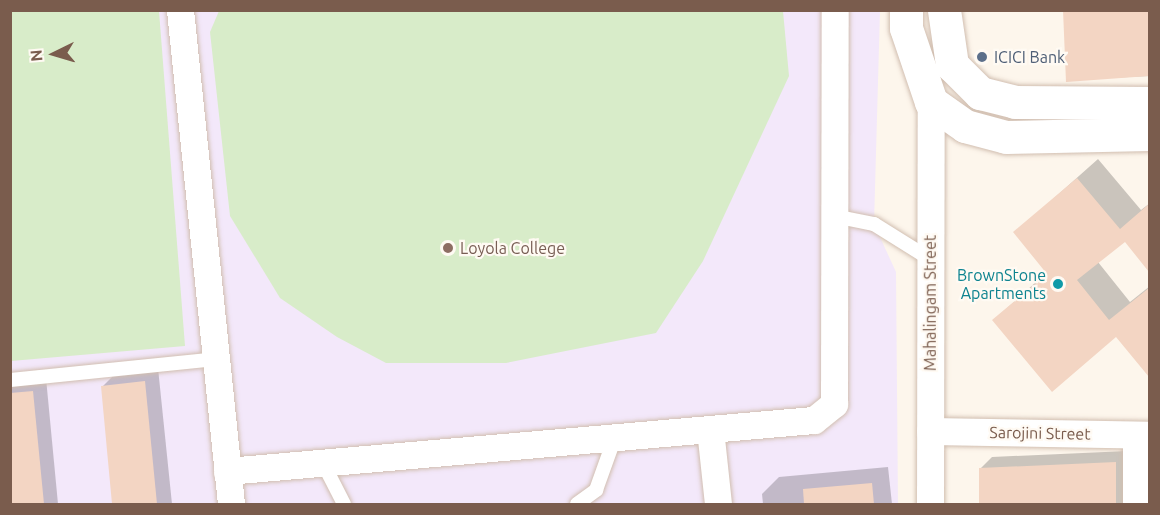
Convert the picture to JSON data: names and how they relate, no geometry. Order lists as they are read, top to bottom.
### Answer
{
  "streets": {
    "street": ["Mahalingam Street", "Sarojini Street"]
  },
  "crossings": [
    ["Mahalingam Street", "Sarojini Street"]
  ],
  "places": ["ICICI Bank", "Loyola College", "BrownStone Apartments"],
  "north": "left"
}
